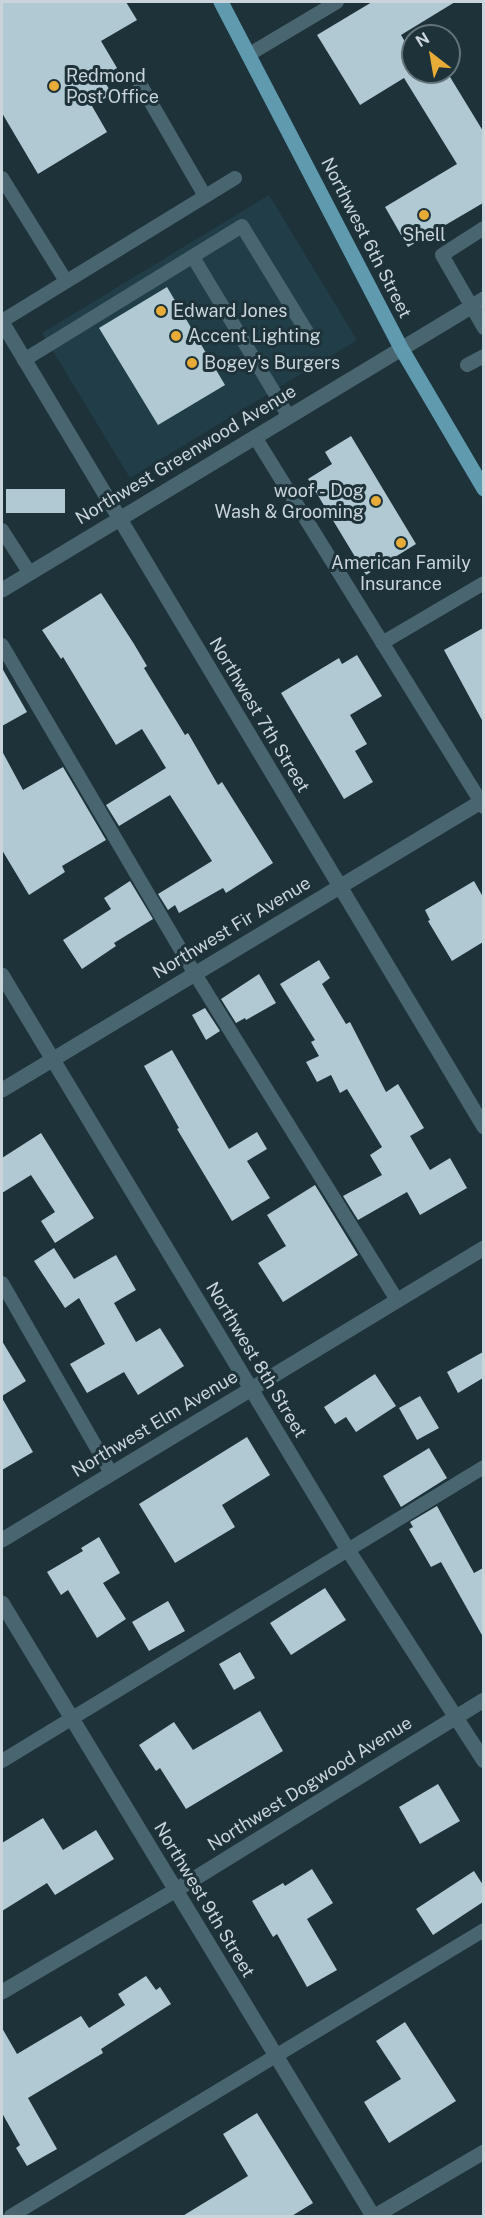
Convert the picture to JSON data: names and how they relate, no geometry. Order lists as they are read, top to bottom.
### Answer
{
  "streets": {
    "main road": ["Northwest 6th Street"],
    "street": [
      "Northwest Greenwood Avenue",
      "Northwest 7th Street",
      "Northwest Fir Avenue",
      "Northwest 8th Street",
      "Northwest Elm Avenue",
      "Northwest Dogwood Avenue",
      "Northwest 9th Street"
    ]
  },
  "crossings": [
    ["Northwest 6th Street", "Northwest Greenwood Avenue"],
    ["Northwest Greenwood Avenue", "Northwest 7th Street"],
    ["Northwest 7th Street", "Northwest Fir Avenue"],
    ["Northwest Fir Avenue", "Northwest 8th Street"],
    ["Northwest 8th Street", "Northwest Elm Avenue"],
    ["Northwest 8th Street", "Northwest Dogwood Avenue"],
    ["Northwest Dogwood Avenue", "Northwest 9th Street"]
  ],
  "places": [
    "Redmond Post Office",
    "Shell",
    "Edward Jones",
    "Accent Lighting",
    "Bogey's Burgers",
    "woof - Dog Wash & Grooming",
    "American Family Insurance"
  ],
  "north": "top left"
}
